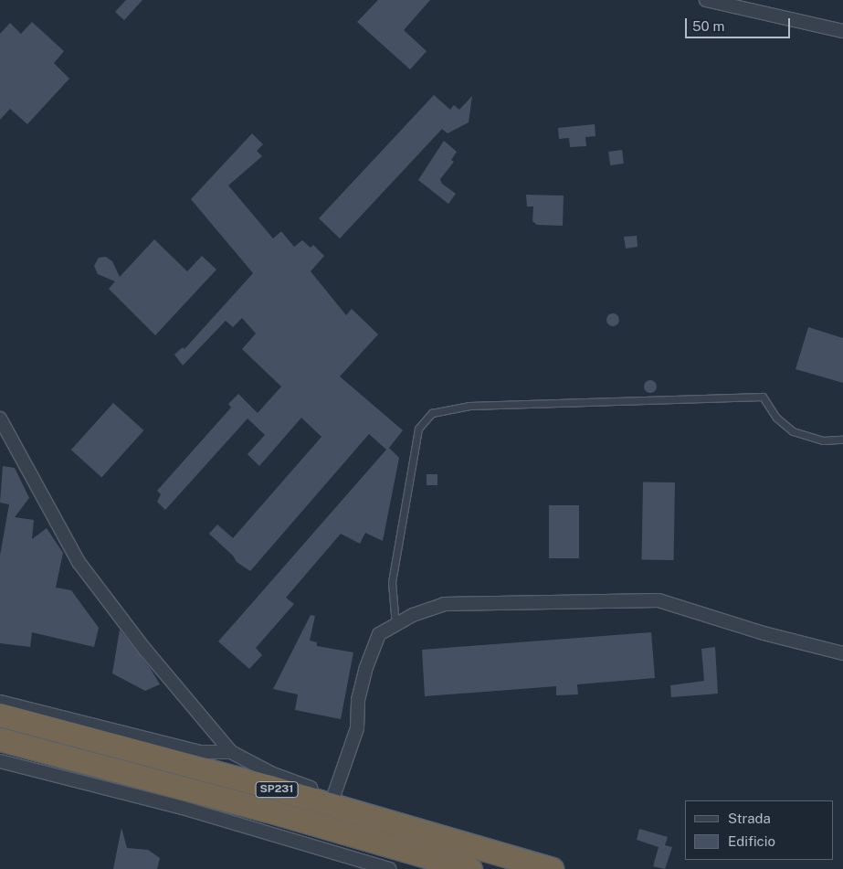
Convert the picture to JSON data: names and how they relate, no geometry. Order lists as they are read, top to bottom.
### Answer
{
  "streets": {
    "highway": ["SP231"]
  },
  "legend": ["Strada", "Edificio"],
  "scale_bar": "50 m"
}
